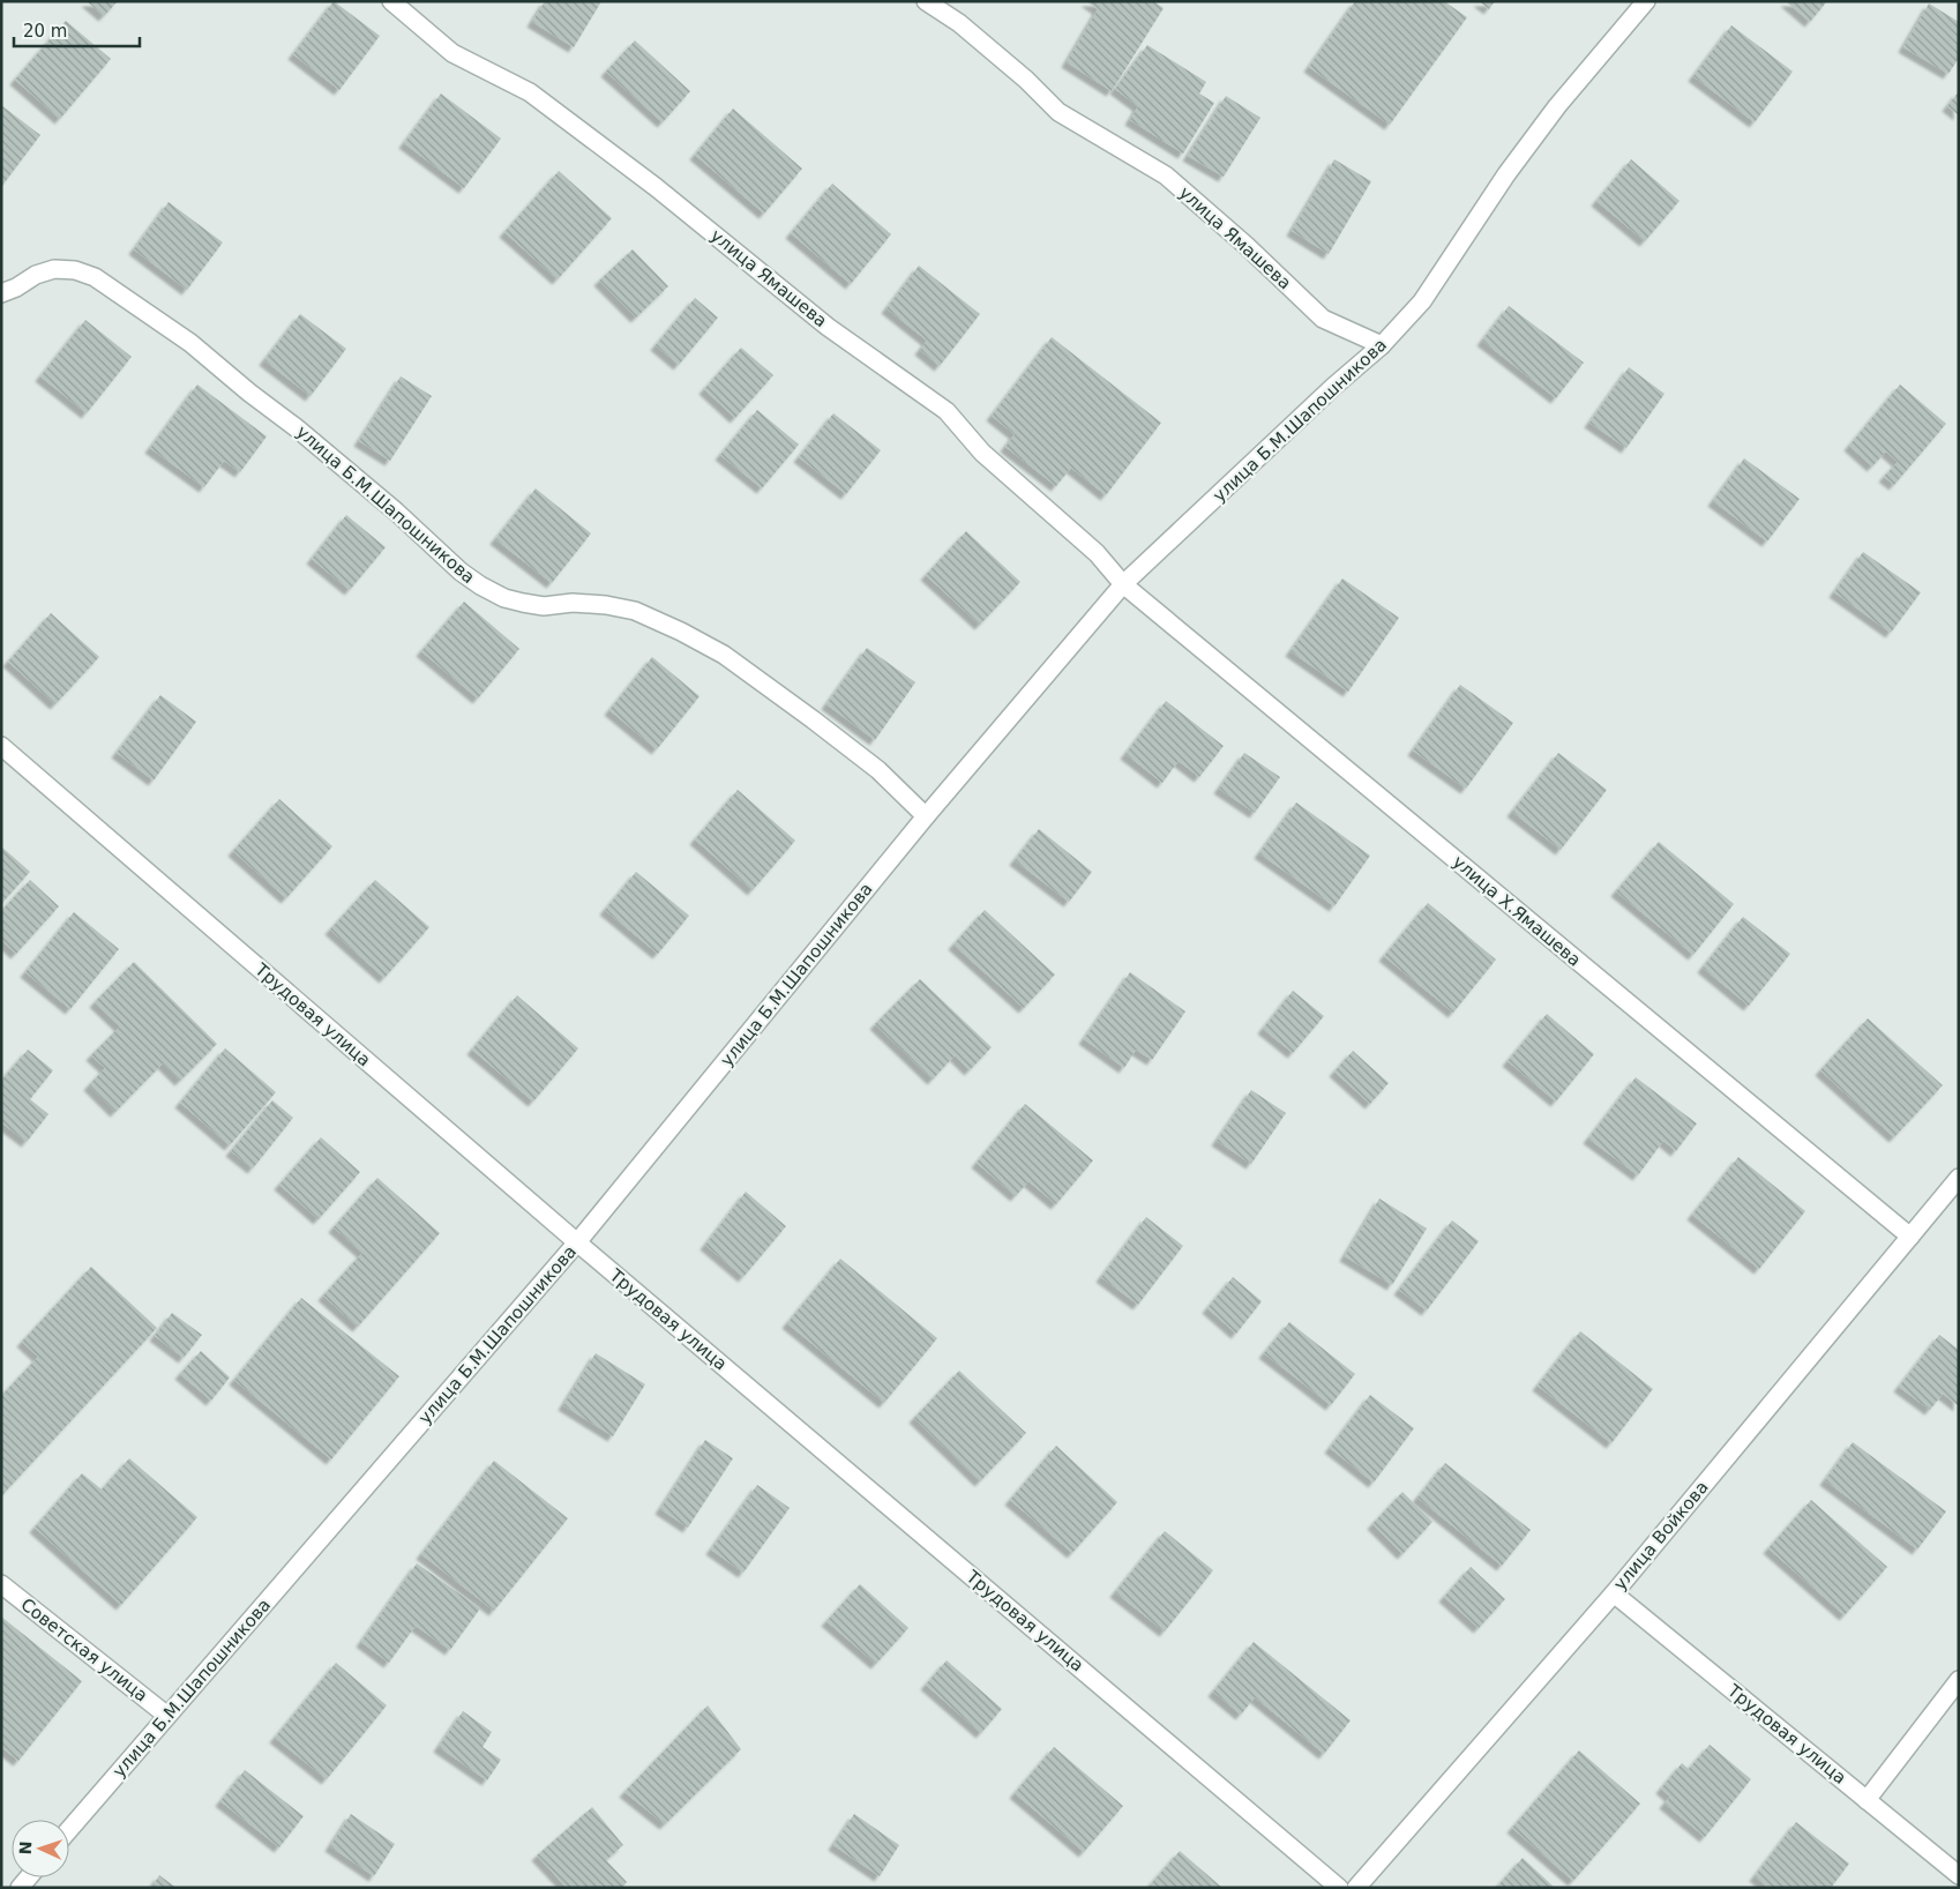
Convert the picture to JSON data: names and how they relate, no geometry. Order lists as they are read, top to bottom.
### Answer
{
  "streets": {
    "street": [
      "улица Ямашева",
      "улица Б.М.Шапошникова",
      "улица Х.Ямашева",
      "Трудовая улица",
      "улица Войкова",
      "Советская улица"
    ]
  },
  "crossings": [
    ["улица Ямашева", "улица Б.М.Шапошникова"],
    ["улица Ямашева", "улица Х.Ямашева"],
    ["улица Б.М.Шапошникова", "улица Х.Ямашева"],
    ["улица Б.М.Шапошникова", "Трудовая улица"],
    ["улица Б.М.Шапошникова", "Советская улица"],
    ["улица Х.Ямашева", "улица Войкова"],
    ["Трудовая улица", "улица Войкова"]
  ],
  "scale_bar": "20 m",
  "north": "left"
}
